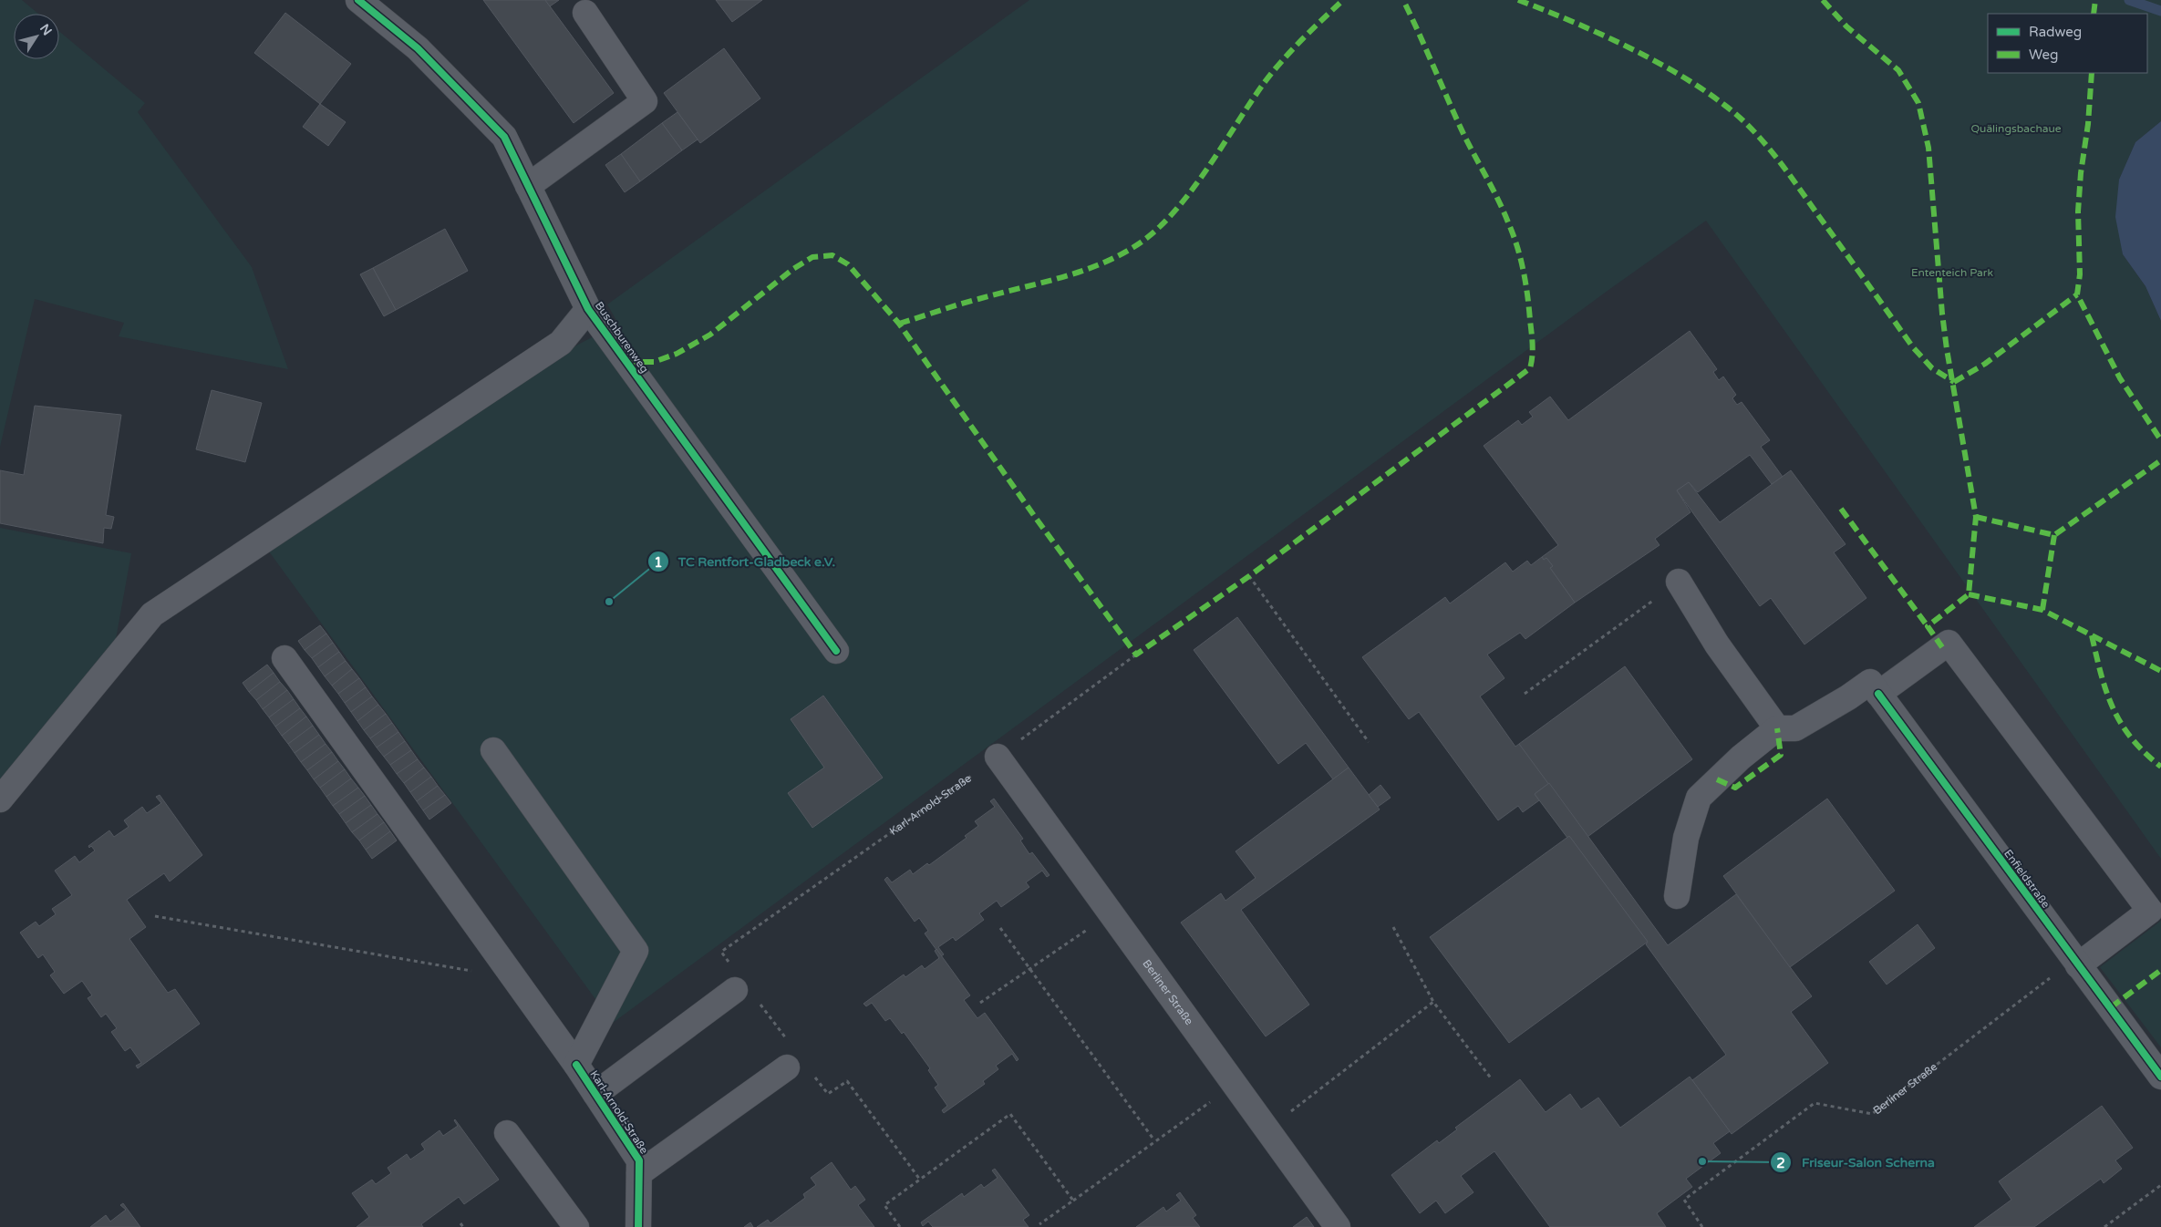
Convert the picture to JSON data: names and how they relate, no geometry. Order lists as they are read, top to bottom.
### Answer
{
  "streets": {
    "street": [
      "Buschburenweg",
      "Karl-Arnold-Straße",
      "Enfieldstraße",
      "Berliner Straße"
    ]
  },
  "crossings": [
    ["Karl-Arnold-Straße", "Berliner Straße"],
    ["Enfieldstraße", "Berliner Straße"]
  ],
  "parks": ["Quälingsbachaue", "Ententeich Park"],
  "places": ["TC Rentfort-Gladbeck e.V.", "Friseur-Salon Scherna"],
  "legend": ["Radweg", "Weg"],
  "north": "top right"
}
